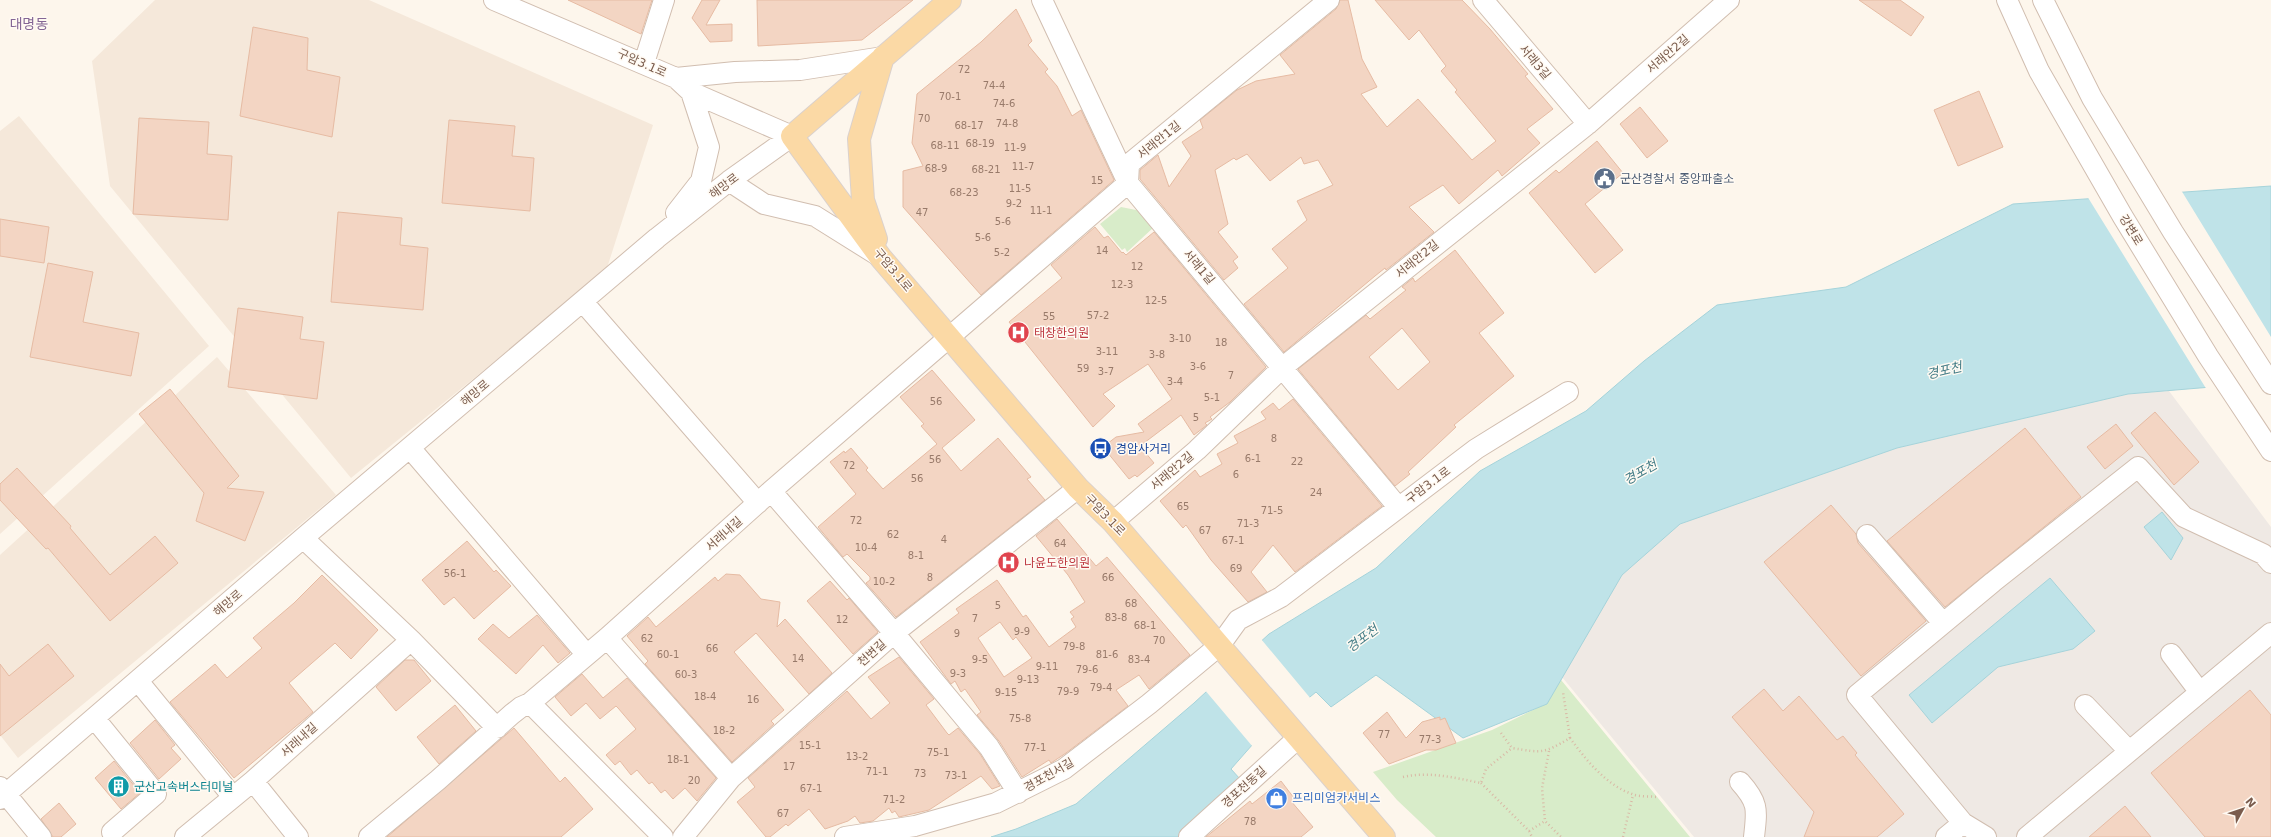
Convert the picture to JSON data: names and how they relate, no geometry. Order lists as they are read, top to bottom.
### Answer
{
  "streets": {
    "main road": ["구암3.1로", "해망로"],
    "street": [
      "서래안2길",
      "서래3길",
      "서래안1길",
      "강변로",
      "서래1길",
      "서래내길",
      "천변길",
      "경포천서길",
      "경포천동길"
    ]
  },
  "crossings": [
    ["서래안2길", "서래3길"],
    ["서래안2길", "구암3.1로"],
    ["서래안2길", "서래1길"],
    ["구암3.1로", "해망로"],
    ["구암3.1로", "서래1길"],
    ["구암3.1로", "서래내길"],
    ["구암3.1로", "천변길"],
    ["구암3.1로", "경포천서길"],
    ["서래안1길", "서래1길"]
  ],
  "districts": ["대명동"],
  "water": ["경포천"],
  "places": {
    "public building": ["군산경찰서 중앙파출소"],
    "hospital": ["태창한의원", "나윤도한의원"],
    "bus stop": ["경암사거리"],
    "building": ["군산고속버스터미널"],
    "shop": ["프리미엄카서비스"]
  },
  "house_numbers": [
    "72",
    "74-4",
    "70-1",
    "74-6",
    "70",
    "74-8",
    "68-17",
    "68-19",
    "68-11",
    "11-9",
    "11-7",
    "68-9",
    "68-21",
    "15",
    "11-5",
    "68-23",
    "9-2",
    "11-1",
    "47",
    "5-6",
    "5-6",
    "14",
    "5-2",
    "12",
    "12-3",
    "12-5",
    "57-2",
    "55",
    "3-10",
    "18",
    "3-11",
    "3-8",
    "3-6",
    "59",
    "3-7",
    "7",
    "3-4",
    "5-1",
    "56",
    "5",
    "8",
    "6-1",
    "56",
    "22",
    "72",
    "6",
    "56",
    "24",
    "65",
    "71-5",
    "72",
    "71-3",
    "67",
    "62",
    "4",
    "67-1",
    "64",
    "10-4",
    "8-1",
    "69",
    "56-1",
    "8",
    "66",
    "10-2",
    "68",
    "5",
    "83-8",
    "7",
    "12",
    "68-1",
    "9-9",
    "9",
    "62",
    "70",
    "79-8",
    "66",
    "60-1",
    "81-6",
    "14",
    "9-5",
    "83-4",
    "9-11",
    "79-6",
    "9-3",
    "60-3",
    "9-13",
    "79-4",
    "79-9",
    "9-15",
    "18-4",
    "16",
    "75-8",
    "18-2",
    "77",
    "77-3",
    "15-1",
    "77-1",
    "75-1",
    "13-2",
    "18-1",
    "17",
    "71-1",
    "73",
    "73-1",
    "20",
    "67-1",
    "71-2",
    "67",
    "78"
  ],
  "north": "top right"
}
